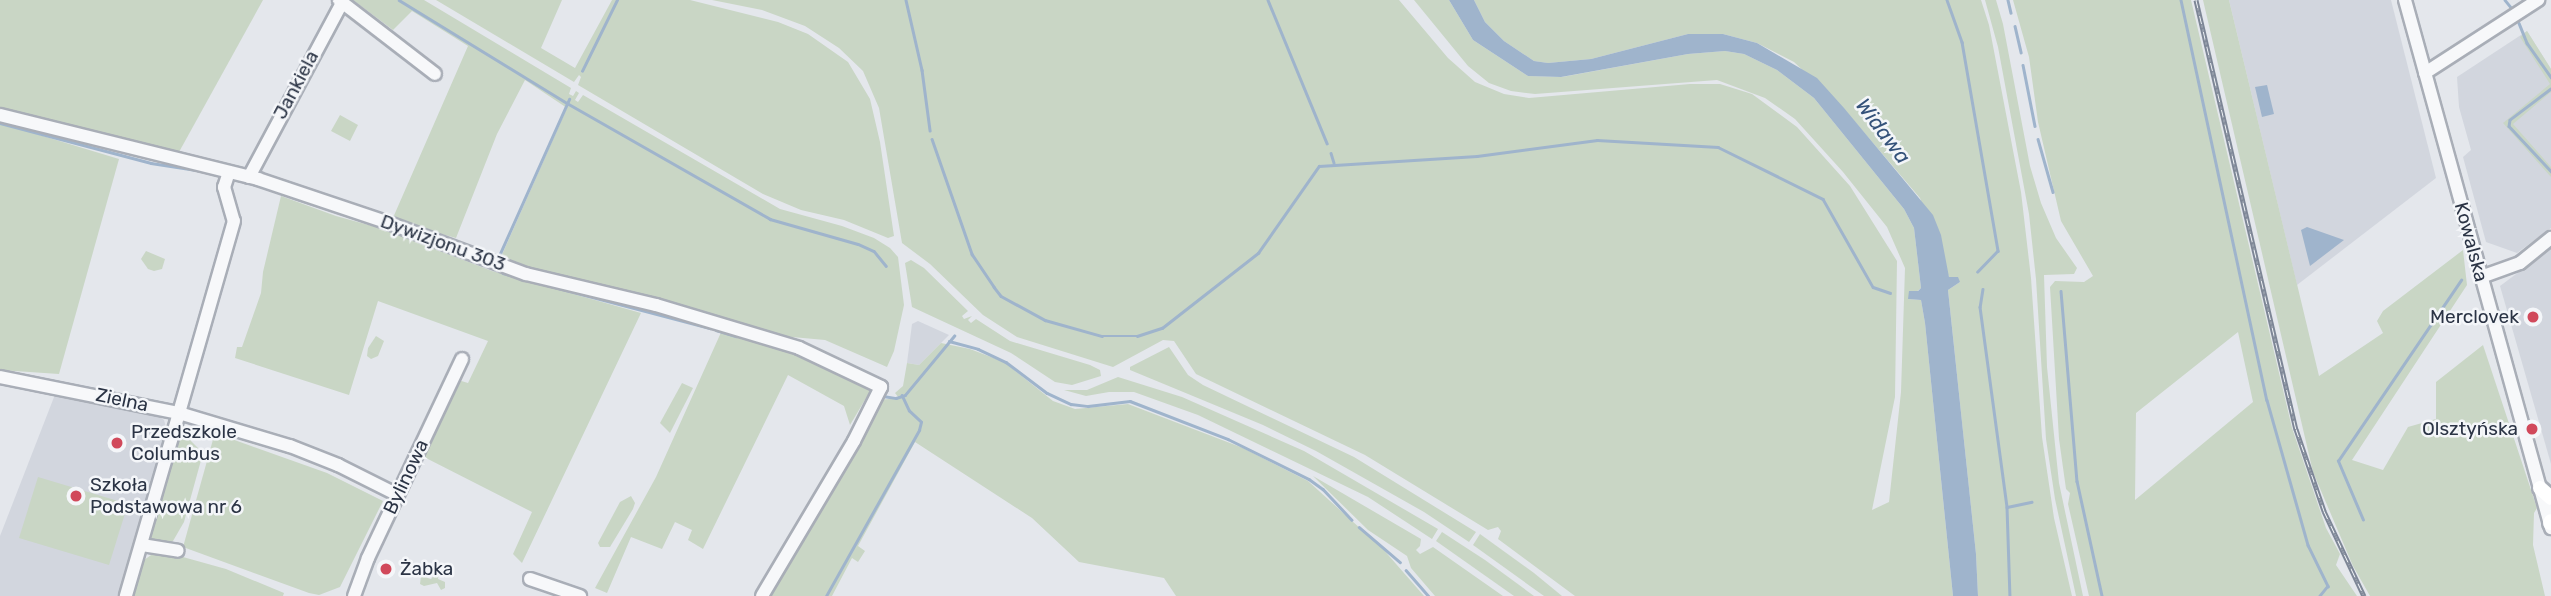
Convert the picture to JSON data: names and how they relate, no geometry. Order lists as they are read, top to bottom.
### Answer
{
  "streets": {
    "street": [
      "Jankiela",
      "Kowalska",
      "Dywizjonu 303",
      "Zielna",
      "Bylinowa"
    ]
  },
  "crossings": [
    ["Jankiela", "Dywizjonu 303"],
    ["Zielna", "Bylinowa"]
  ],
  "water": ["Widawa"],
  "places": [
    "Merclovek",
    "Olsztyńska",
    "Przedszkole Columbus",
    "Szkoła Podstawowa nr 6",
    "Żabka"
  ]
}
